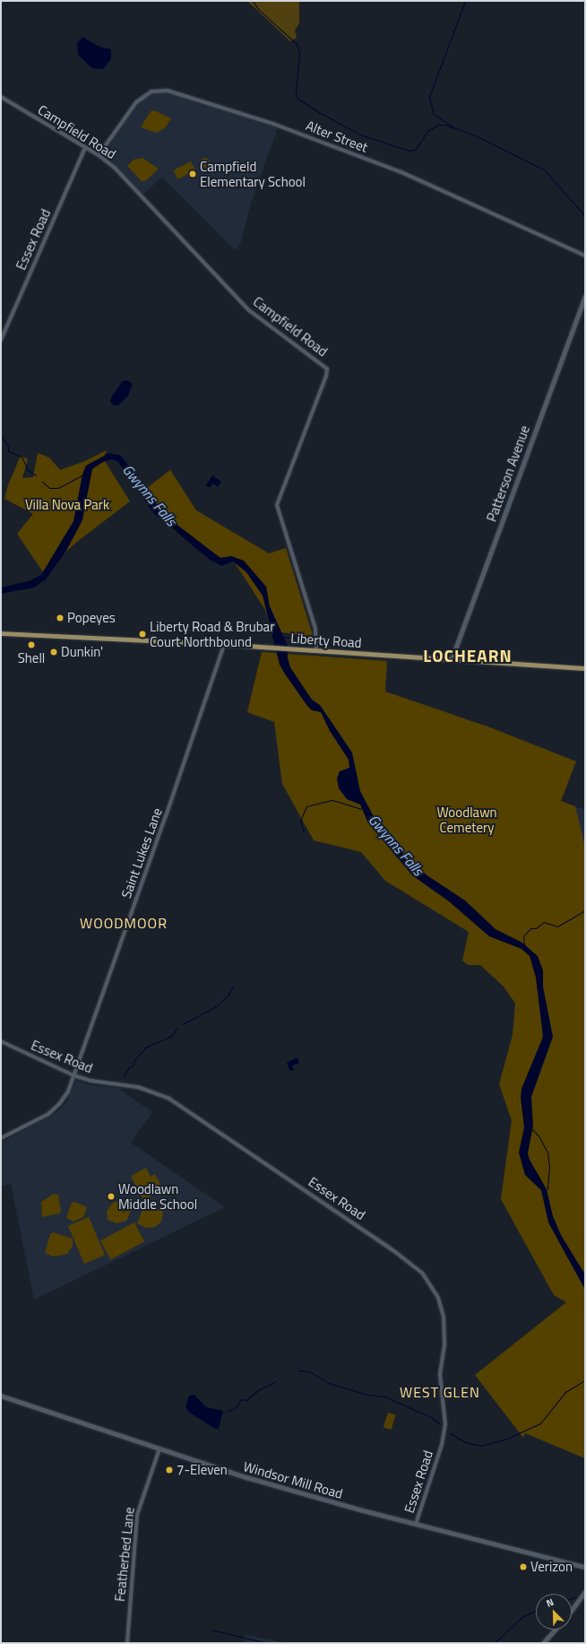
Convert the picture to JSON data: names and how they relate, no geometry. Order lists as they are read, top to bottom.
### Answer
{
  "streets": {
    "main road": ["Patterson Avenue", "Liberty Road", "Windsor Mill Road"],
    "street": [
      "Campfield Road",
      "Alter Street",
      "Essex Road",
      "Saint Lukes Lane",
      "Featherbed Lane"
    ]
  },
  "crossings": [
    ["Campfield Road", "Alter Street"],
    ["Campfield Road", "Essex Road"],
    ["Campfield Road", "Liberty Road"],
    ["Essex Road", "Saint Lukes Lane"],
    ["Essex Road", "Windsor Mill Road"],
    ["Patterson Avenue", "Liberty Road"],
    ["Liberty Road", "Saint Lukes Lane"],
    ["Windsor Mill Road", "Featherbed Lane"]
  ],
  "districts": ["LOCHEARN", "WOODMOOR", "WEST GLEN"],
  "water": ["Gwynns Falls"],
  "parks": ["Villa Nova Park", "Woodlawn Cemetery"],
  "places": [
    "Campfield Elementary School",
    "Popeyes",
    "Liberty Road & Brubar Court Northbound",
    "Shell",
    "Dunkin'",
    "Woodlawn Middle School",
    "7-Eleven",
    "Verizon"
  ],
  "north": "top left"
}
